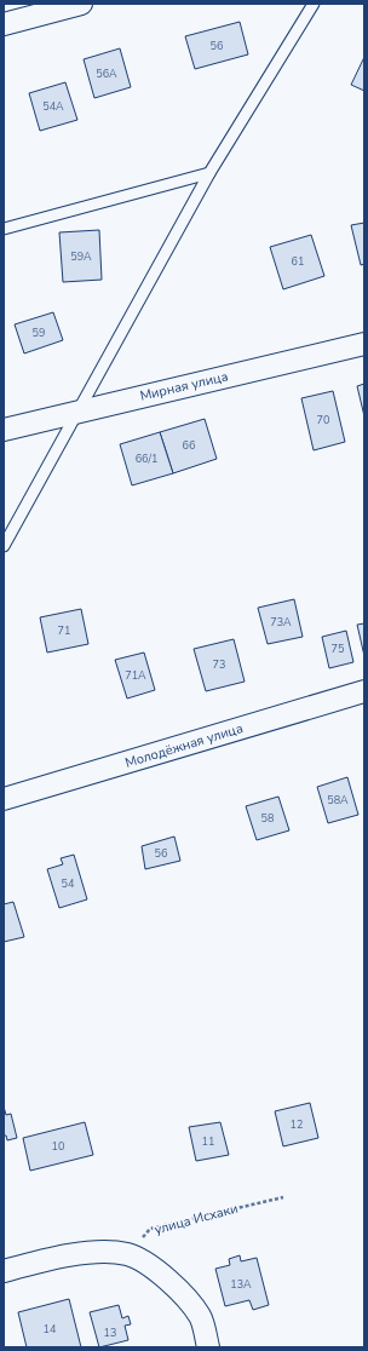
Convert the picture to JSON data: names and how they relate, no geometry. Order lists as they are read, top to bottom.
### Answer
{
  "streets": {
    "street": ["Мирная улица", "Молодёжная улица"],
    "path": ["улица Исхаки"]
  },
  "house_numbers": [
    "56",
    "56А",
    "54А",
    "59А",
    "61",
    "59",
    "70",
    "66",
    "66/1",
    "73А",
    "71",
    "75",
    "73",
    "71А",
    "58А",
    "58",
    "56",
    "54",
    "12",
    "11",
    "10",
    "13А",
    "14",
    "13"
  ]
}
